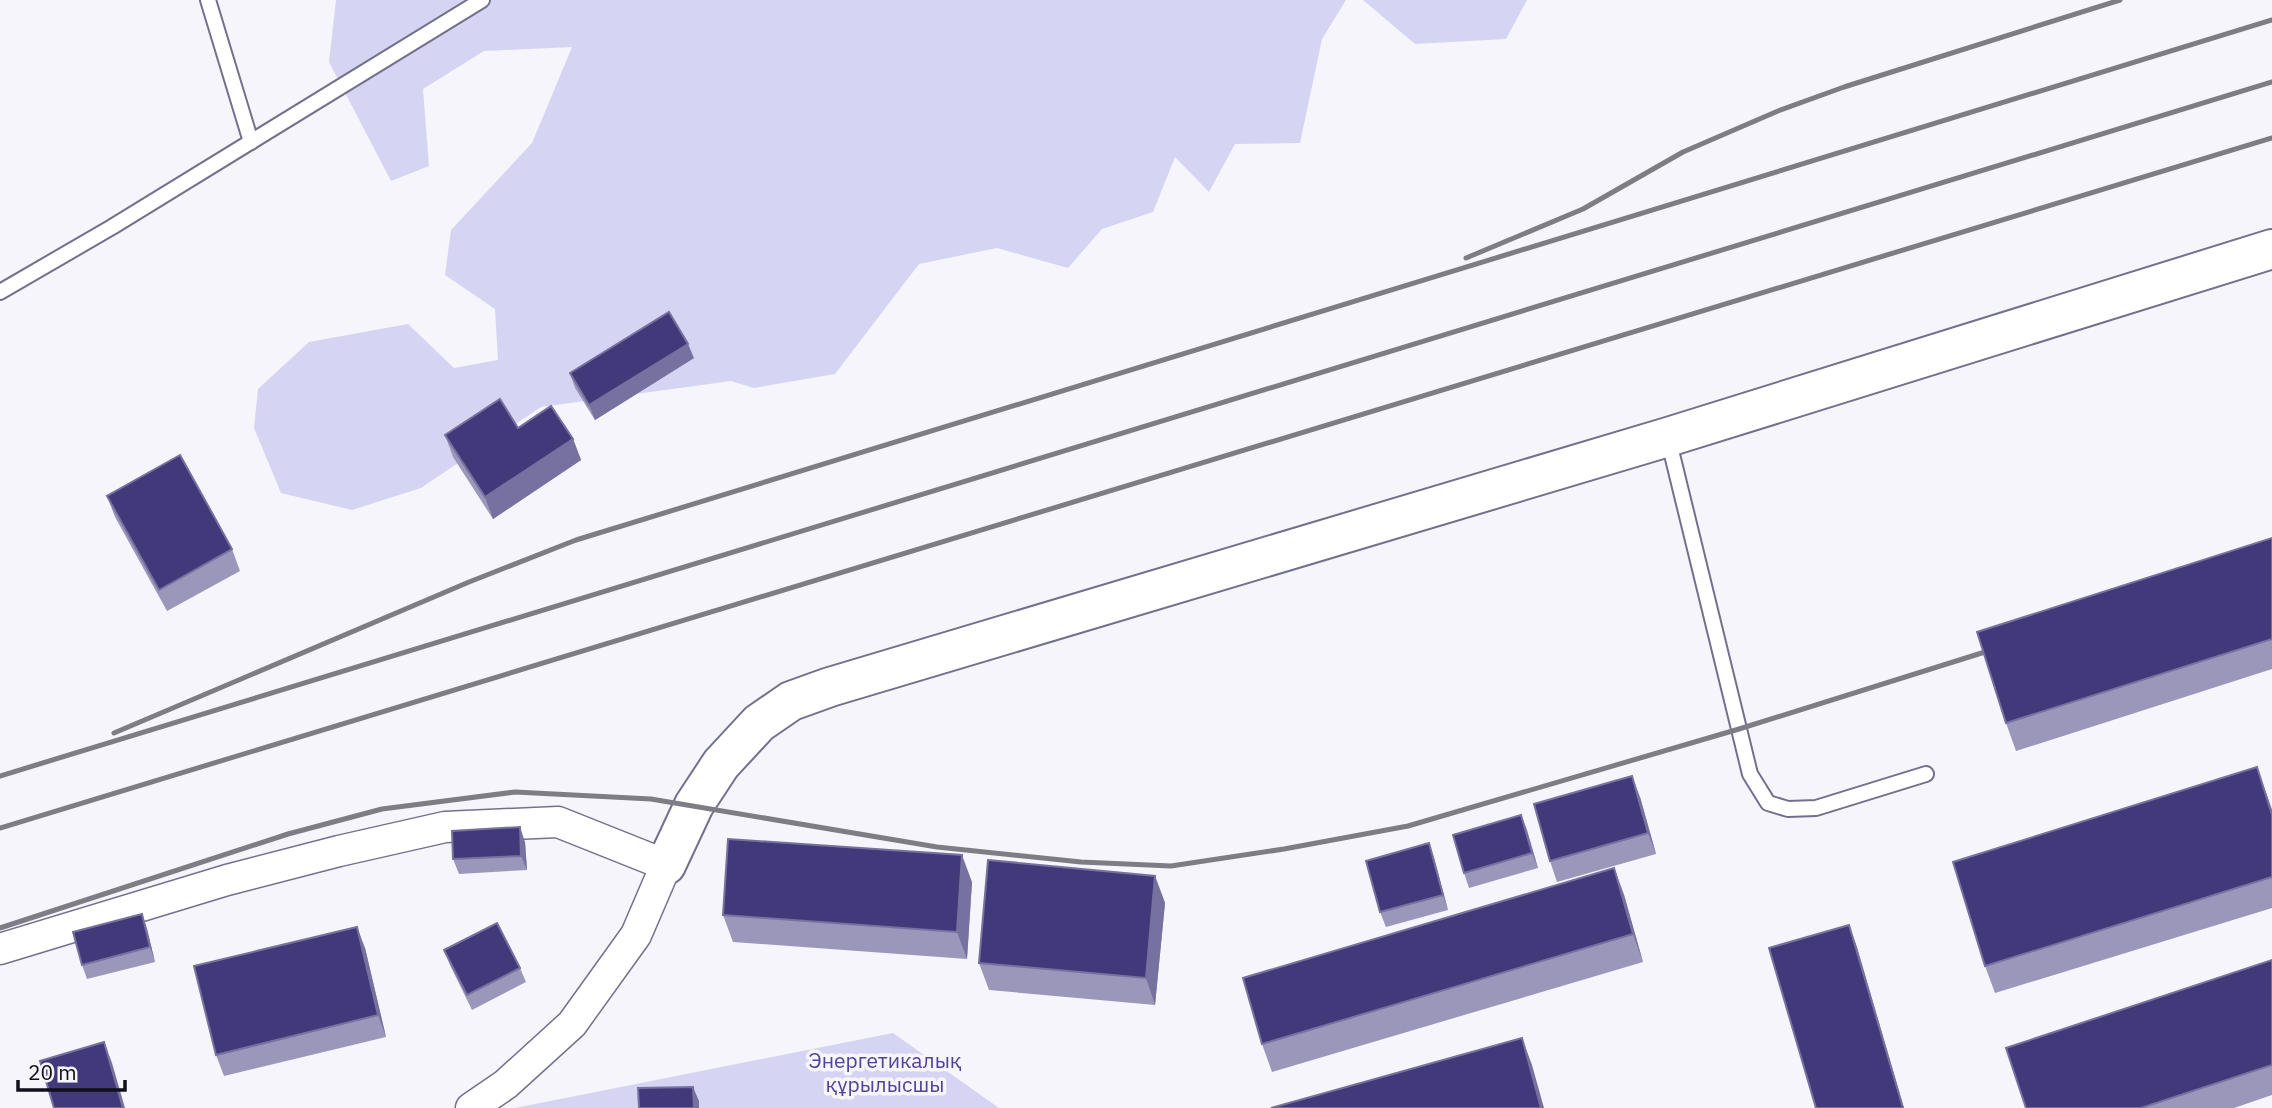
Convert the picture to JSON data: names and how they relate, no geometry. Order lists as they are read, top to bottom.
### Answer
{
  "parks": ["Энергетикалық құрылысшы"],
  "scale_bar": "20 m"
}
